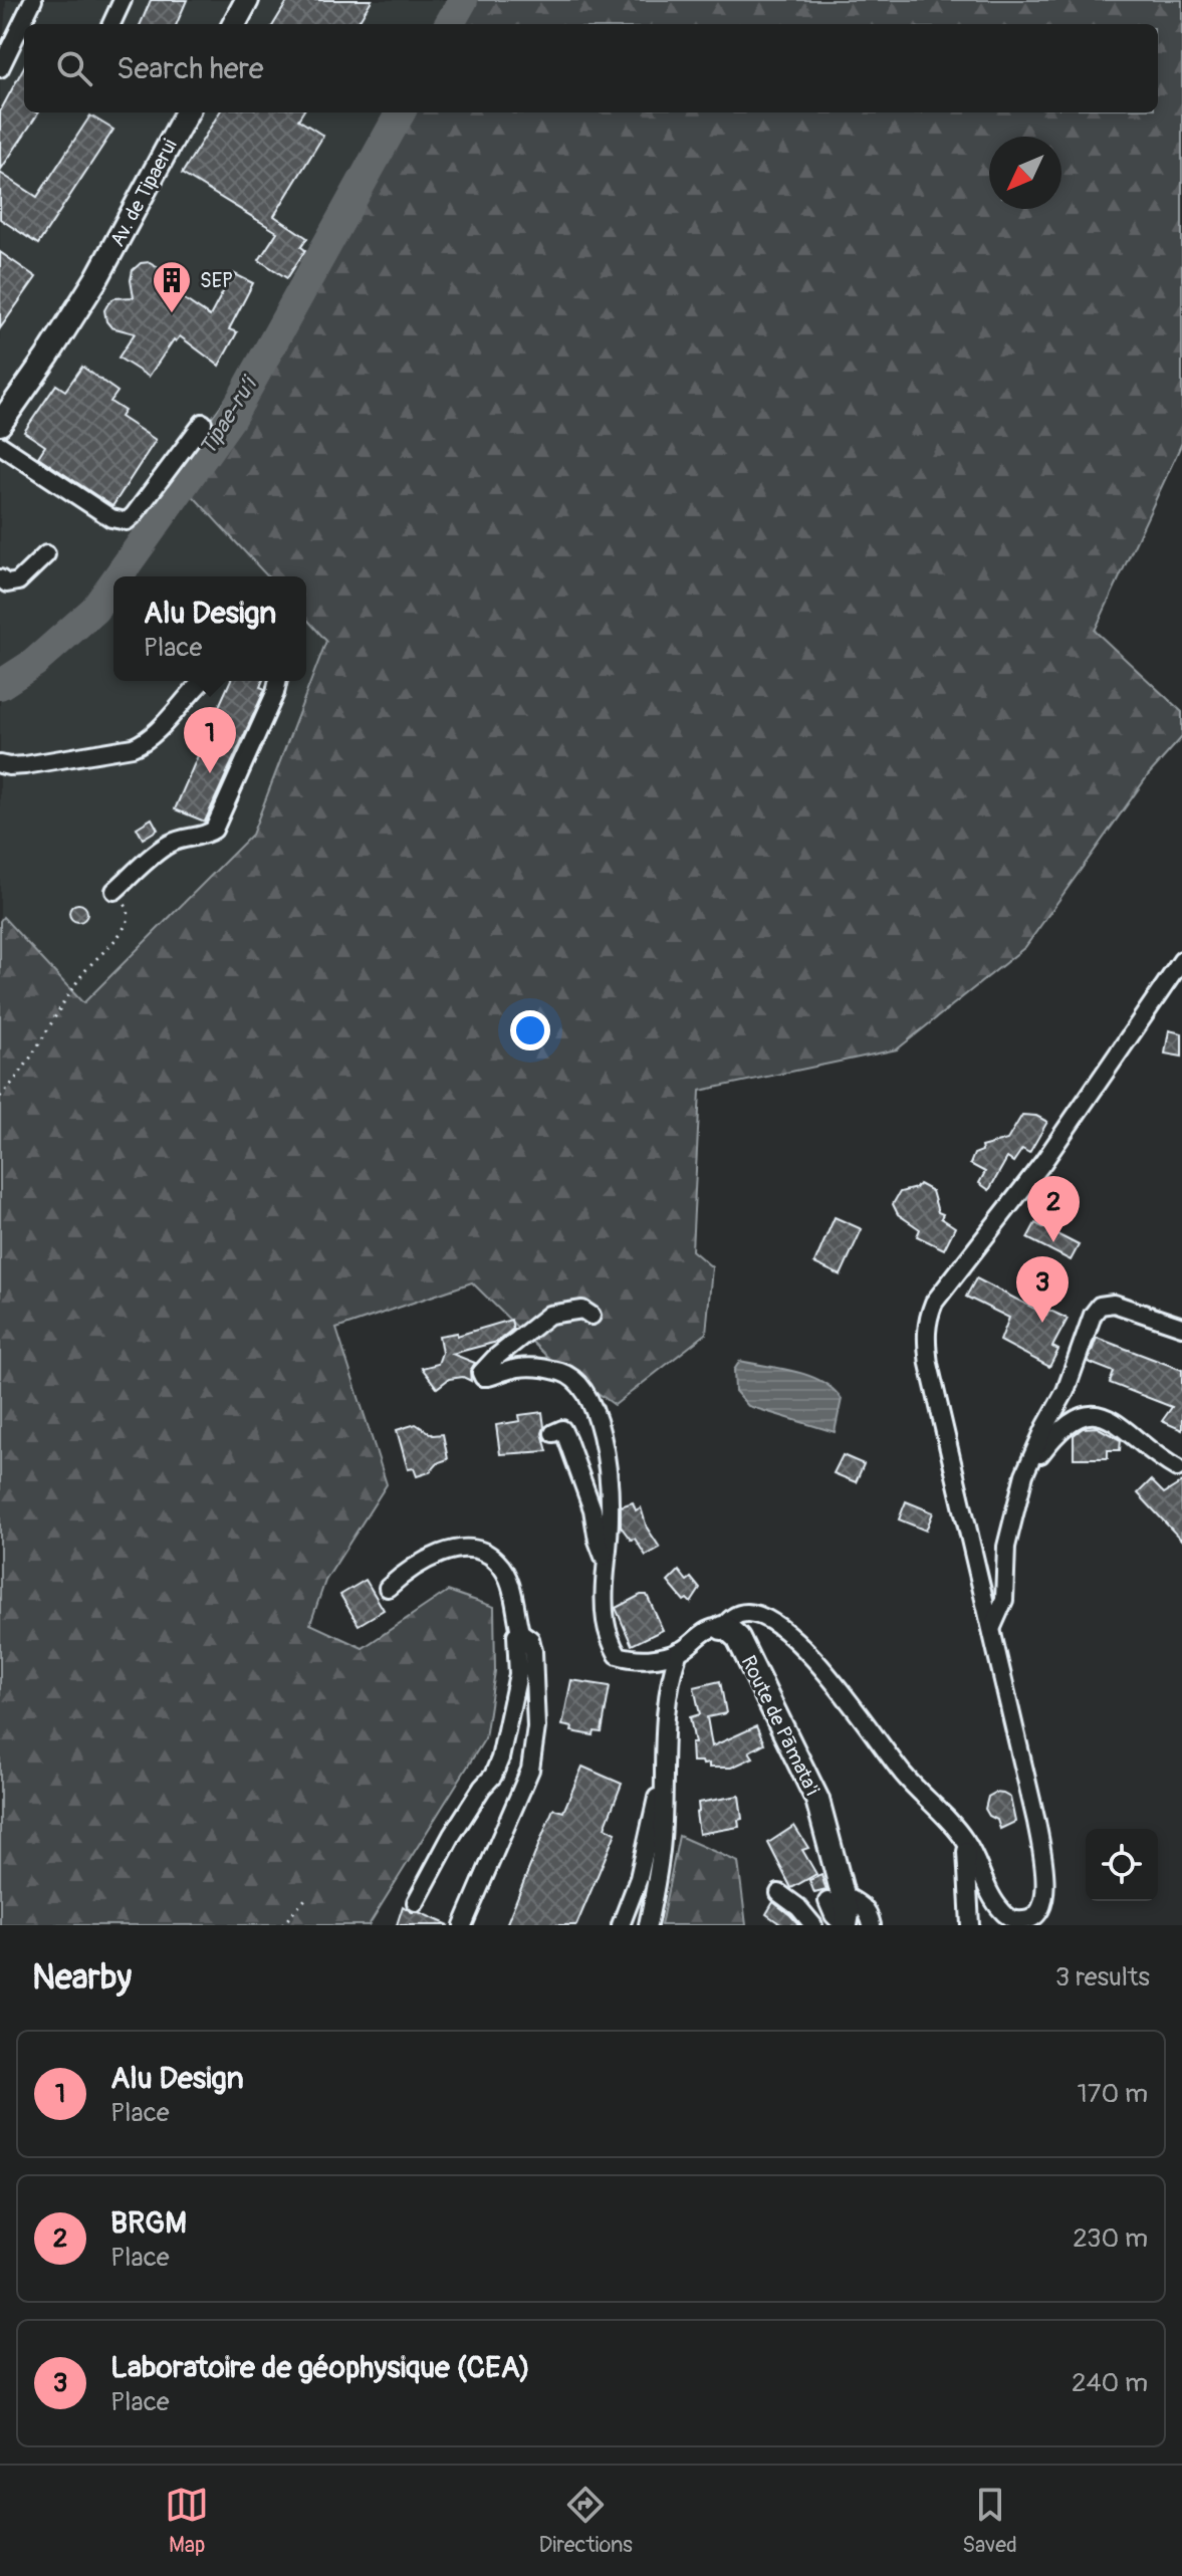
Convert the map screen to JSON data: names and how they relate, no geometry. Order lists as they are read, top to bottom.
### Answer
{
  "streets": {
    "main road": ["Av. de Tipaerui", "Route de Pāmata'i"]
  },
  "water": ["Tipae-ru’i"],
  "places": {
    "building": ["SEP"]
  },
  "north": "bottom left",
  "page": {
    "search": "Search here",
    "popup": ["Alu Design", "Place"],
    "pins": ["1", "2", "3"],
    "heading": ["Nearby", "3 results"],
    "list": [
      {
        "mark": "1",
        "name": "Alu Design",
        "note": "Place",
        "value": "170 m"
      },
      {
        "mark": "2",
        "name": "BRGM",
        "note": "Place",
        "value": "230 m"
      },
      {
        "mark": "3",
        "name": "Laboratoire de géophysique (CEA)",
        "note": "Place",
        "value": "240 m"
      }
    ],
    "nav": ["Map", "Directions", "Saved"]
  }
}
